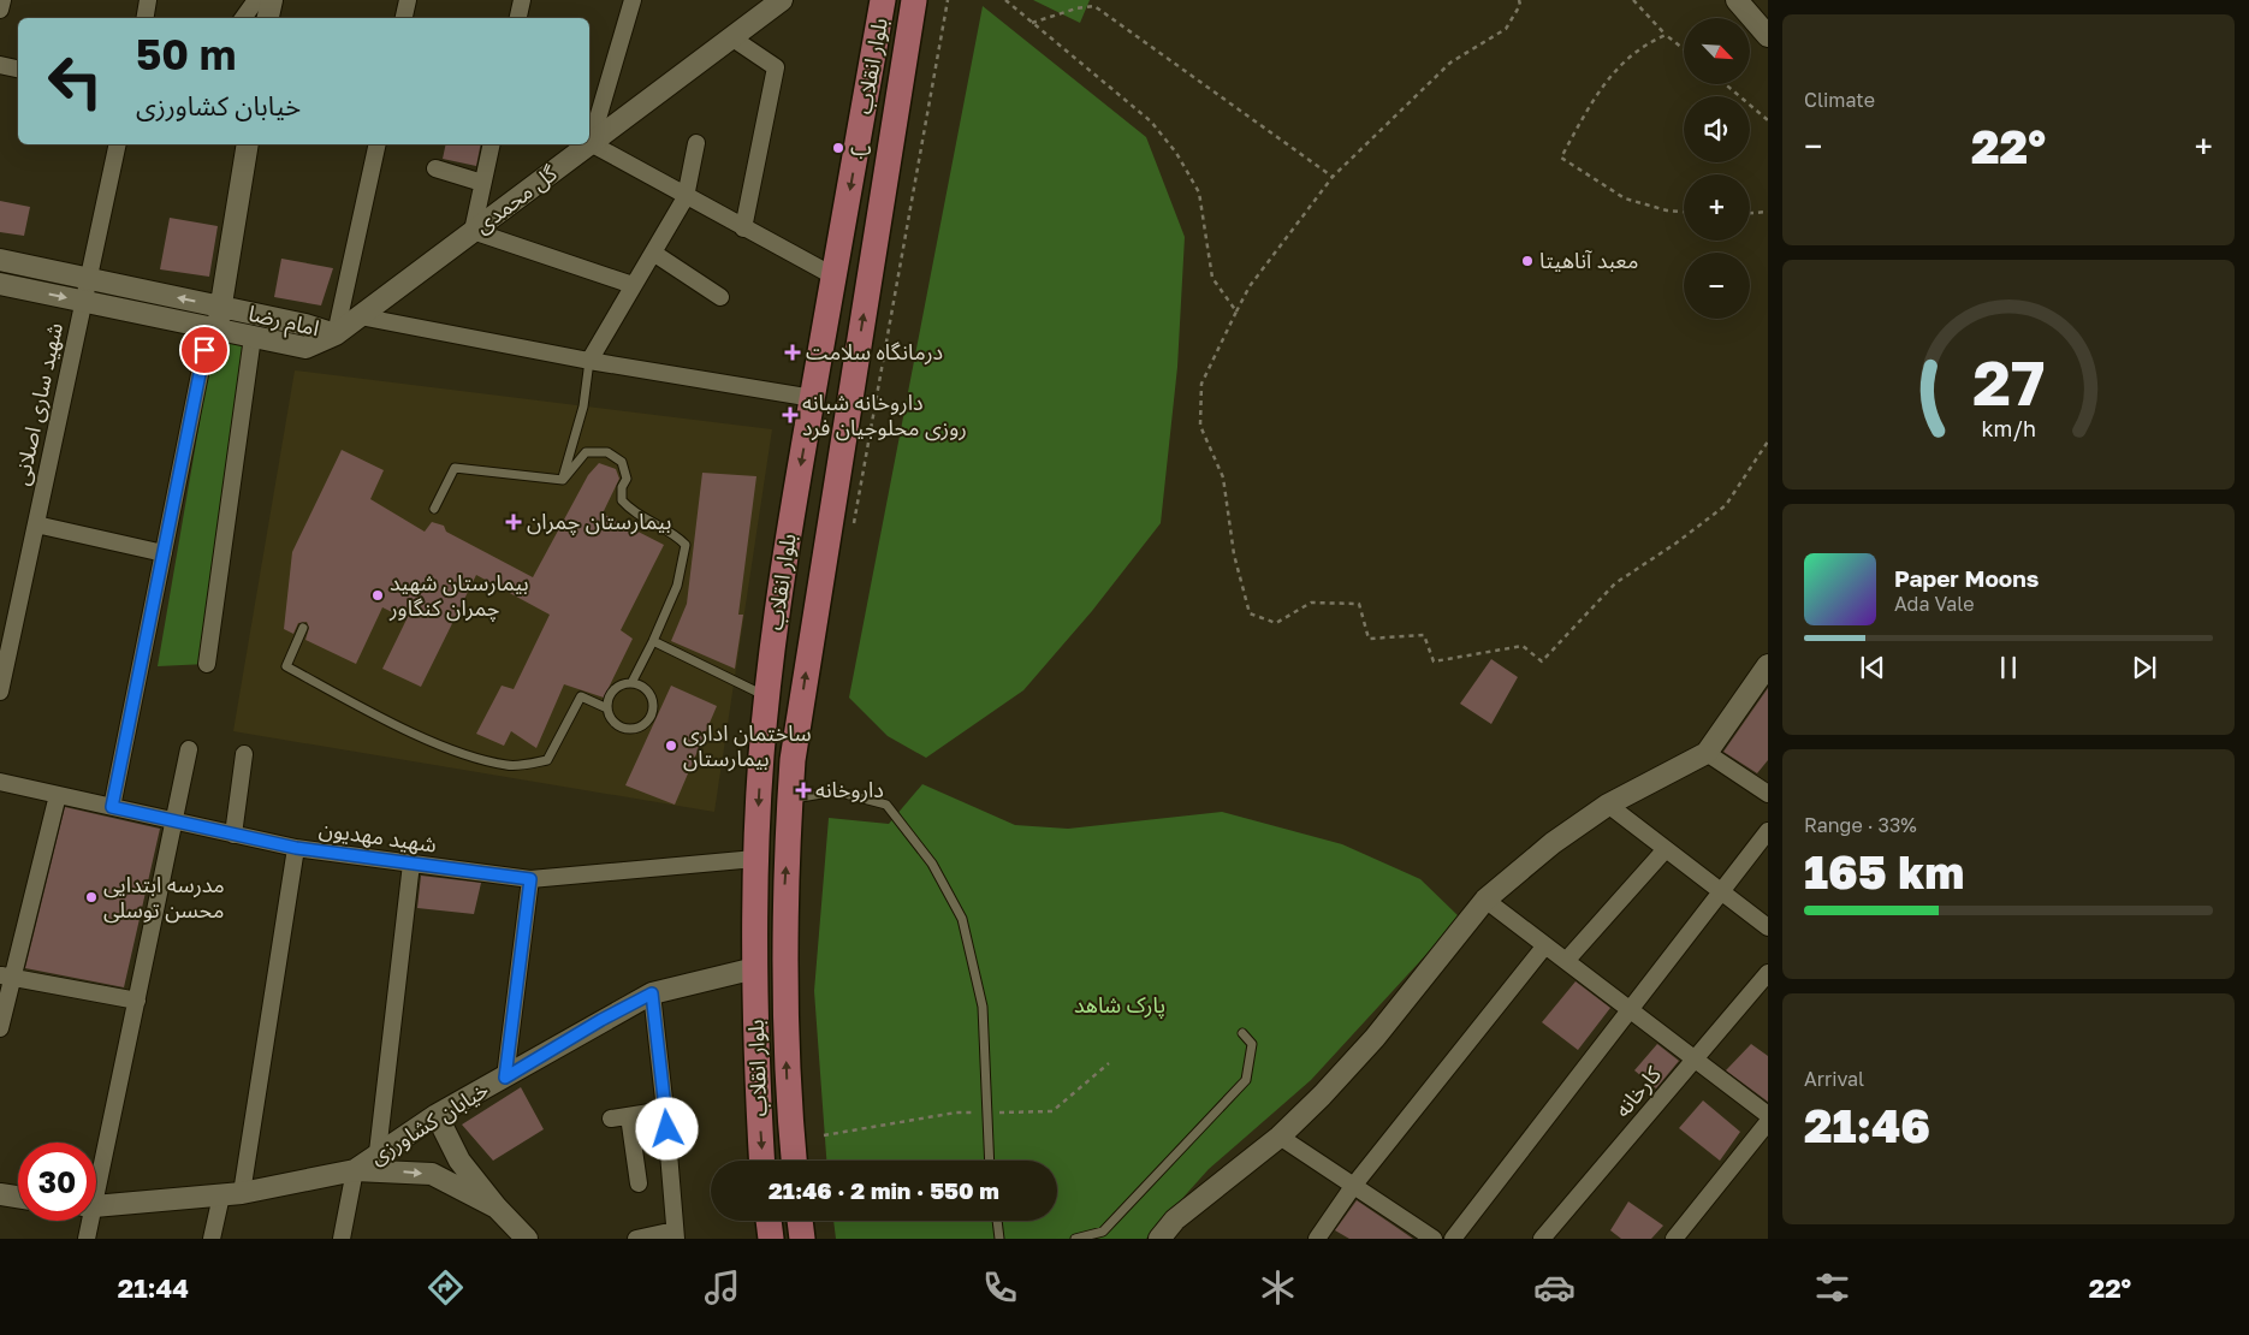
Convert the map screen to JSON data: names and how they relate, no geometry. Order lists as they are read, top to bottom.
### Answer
{
  "streets": {
    "main road": ["بلوار انقلاب"],
    "street": [
      "گل محمدی",
      "امام رضا",
      "شهید ساری اصلانی",
      "شهید مهدیون",
      "کارخانه",
      "خیابان کشاورزی"
    ]
  },
  "crossings": [
    ["بلوار انقلاب", "شهید مهدیون"],
    ["بلوار انقلاب", "خیابان کشاورزی"],
    ["گل محمدی", "امام رضا"],
    ["امام رضا", "شهید ساری اصلانی"]
  ],
  "parks": ["پارک شاهد"],
  "places": {
    "other": [
      "ب",
      "معبد آناهیتا",
      "بیمارستان شهید چمران کنگاور",
      "ساختمان اداری بیمارستان",
      "مدرسه ابتدایی محسن توسلی"
    ],
    "health": [
      "درمانگاه سلامت",
      "داروخانه شبانه روزی محلوجیان فرد",
      "بیمارستان چمران",
      "داروخانه"
    ]
  },
  "north": "bottom right",
  "page": {
    "tile": [
      "Climate",
      ["Range · 33%", "165 km"],
      ["Arrival", "21:46"]
    ],
    "map_buttons": ["+", "−"],
    "turn": ["50 m", "خیابان کشاورزی"],
    "heat": ["−", "22°", "+"],
    "song": ["Paper Moons", "Ada Vale"],
    "limit": "30",
    "trip": "21:46 · 2 min · 550 m",
    "tabs": ["21:44", "22°"],
    "gauge": ["27", "km/h"]
  }
}
